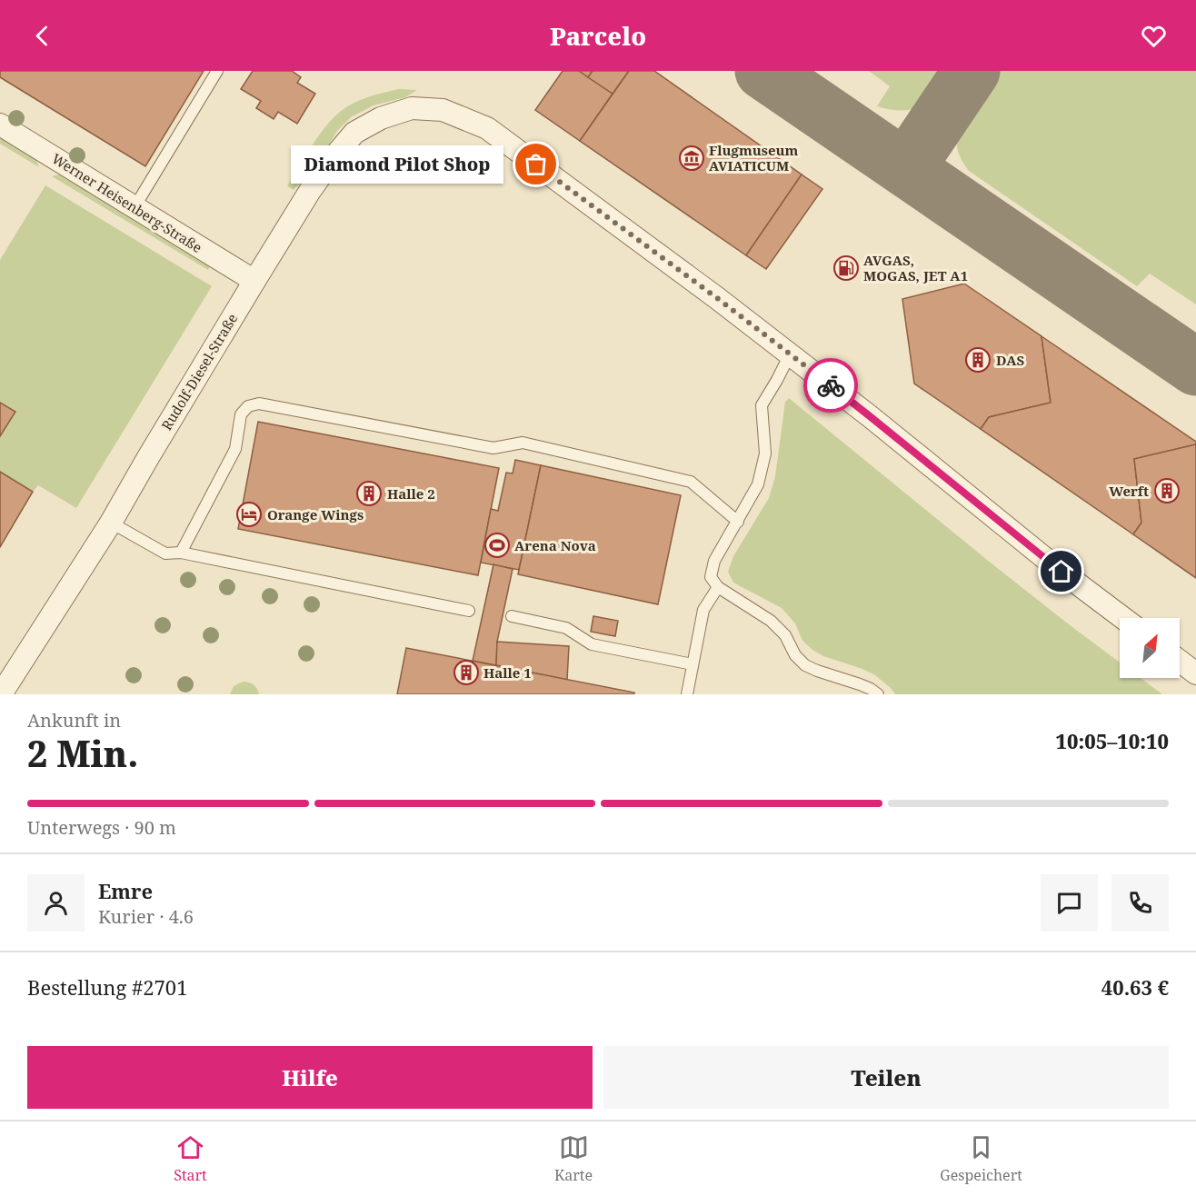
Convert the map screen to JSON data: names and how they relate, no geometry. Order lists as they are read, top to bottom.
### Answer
{
  "streets": {
    "street": ["Werner Heisenberg-Straße", "Rudolf-Diesel-Straße"]
  },
  "crossings": [
    ["Werner Heisenberg-Straße", "Rudolf-Diesel-Straße"]
  ],
  "places": {
    "museum": ["Flugmuseum AVIATICUM"],
    "other": ["Diamond Pilot Shop"],
    "fuel station": ["AVGAS, MOGAS, JET A1"],
    "building": [
      "DAS",
      "Werft",
      "Halle 2",
      "Halle 1"
    ],
    "hotel": ["Orange Wings"],
    "sports": ["Arena Nova"]
  },
  "north": "top right",
  "page": {
    "header": "Parcelo",
    "bubble": "Diamond Pilot Shop",
    "heading": ["2 Min.", "Ankunft in", "10:05–10:10"],
    "panel": [
      "Emre",
      "Kurier · 4.6",
      "Bestellung #2701",
      "40.63 €"
    ],
    "bar": "Unterwegs · 90 m",
    "buttons": ["Hilfe", "Teilen"],
    "tabs": ["Start", "Karte", "Gespeichert"]
  }
}
